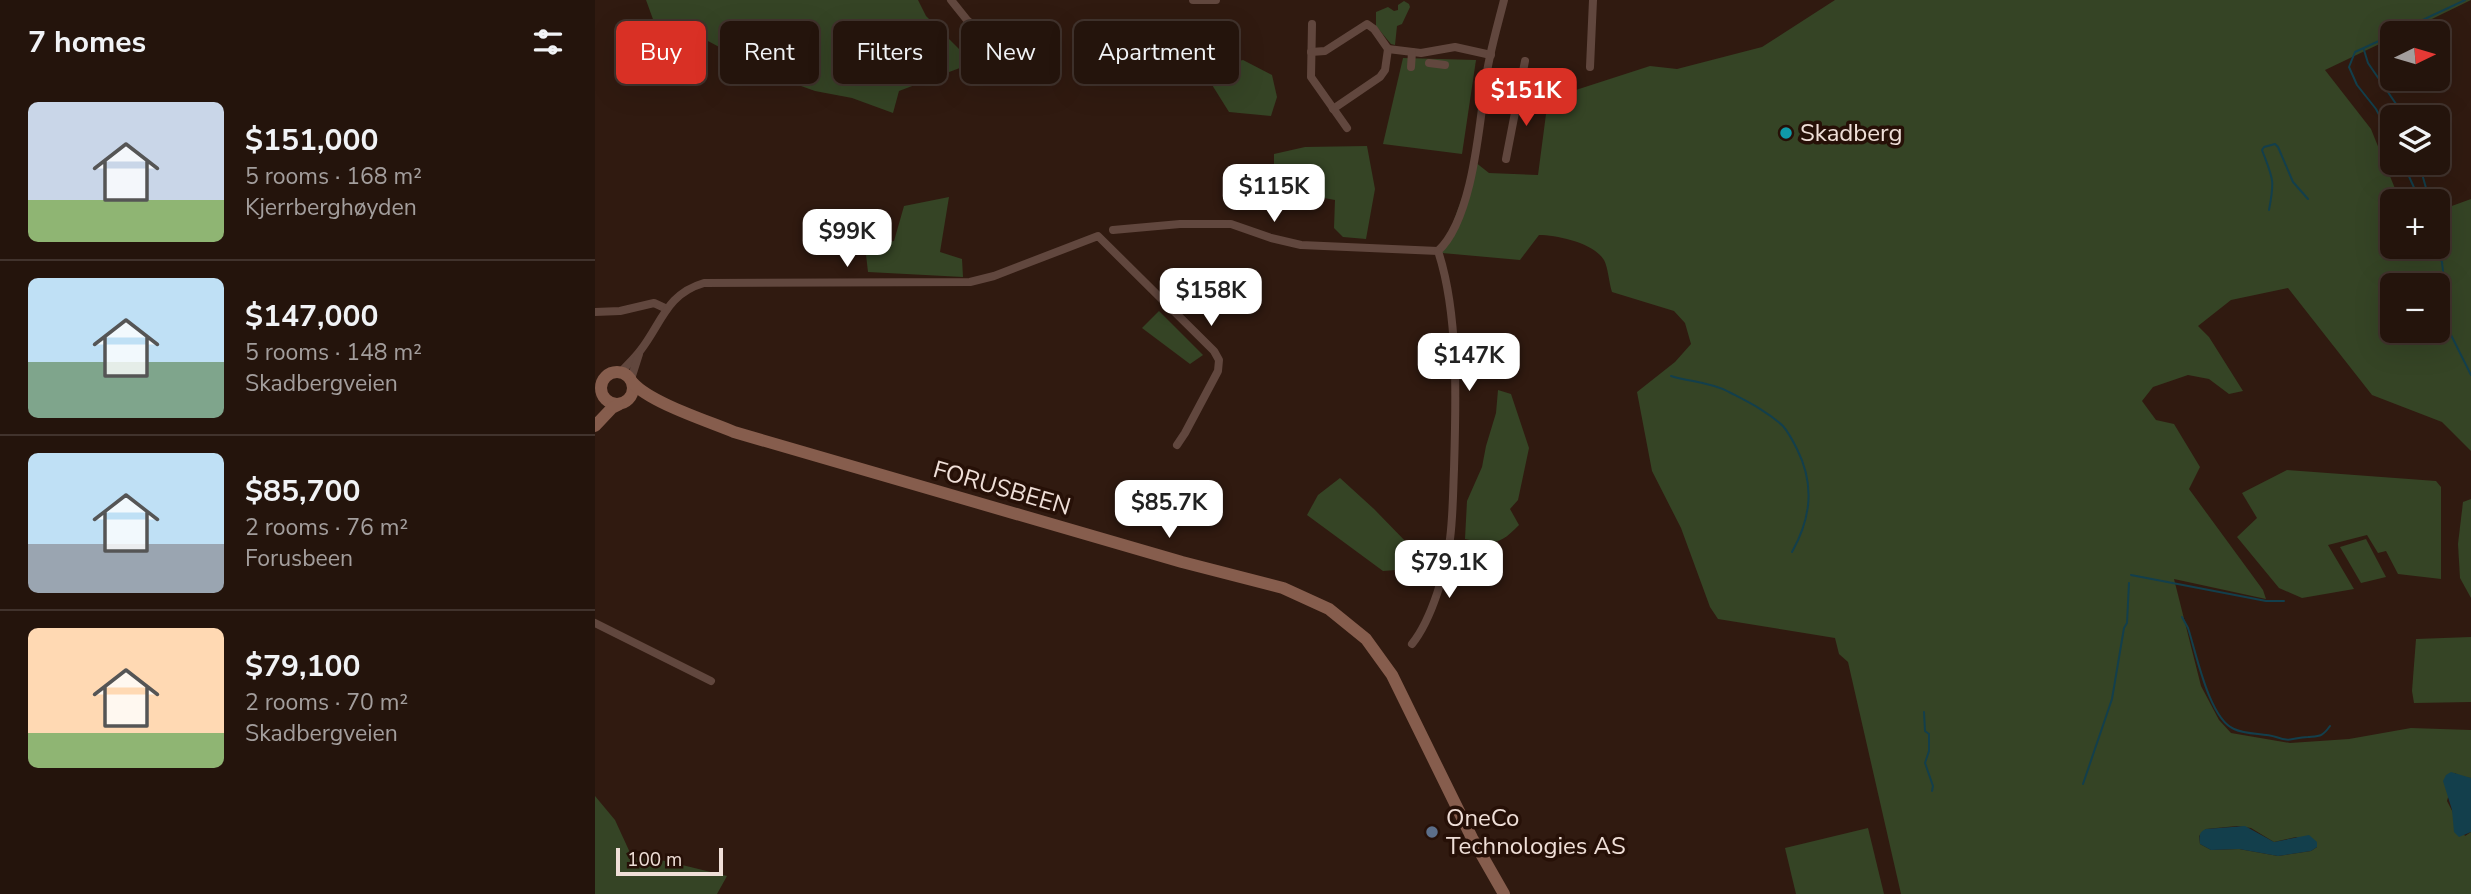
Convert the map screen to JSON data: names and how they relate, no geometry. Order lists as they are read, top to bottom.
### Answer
{
  "streets": {
    "main road": ["FORUSBEEN"]
  },
  "places": ["Skadberg", "OneCo Technologies AS"],
  "scale_bar": "100 m",
  "north": "right",
  "page": {
    "heading": "7 homes",
    "map_buttons": ["+", "−"],
    "chip": [
      "Buy",
      "Rent",
      "Filters",
      "New",
      "Apartment"
    ],
    "price": [
      "$151K",
      "$115K",
      "$99K",
      "$158K",
      "$147K",
      "$85.7K",
      "$79.1K"
    ],
    "list": [
      {
        "name": "$151,000",
        "note": "5 rooms · 168 m² · Kjerrberghøyden"
      },
      {
        "name": "$147,000",
        "note": "5 rooms · 148 m² · Skadbergveien"
      },
      {
        "name": "$85,700",
        "note": "2 rooms · 76 m² · Forusbeen"
      },
      {
        "name": "$79,100",
        "note": "2 rooms · 70 m² · Skadbergveien"
      }
    ],
    "scale": "100 m"
  }
}
